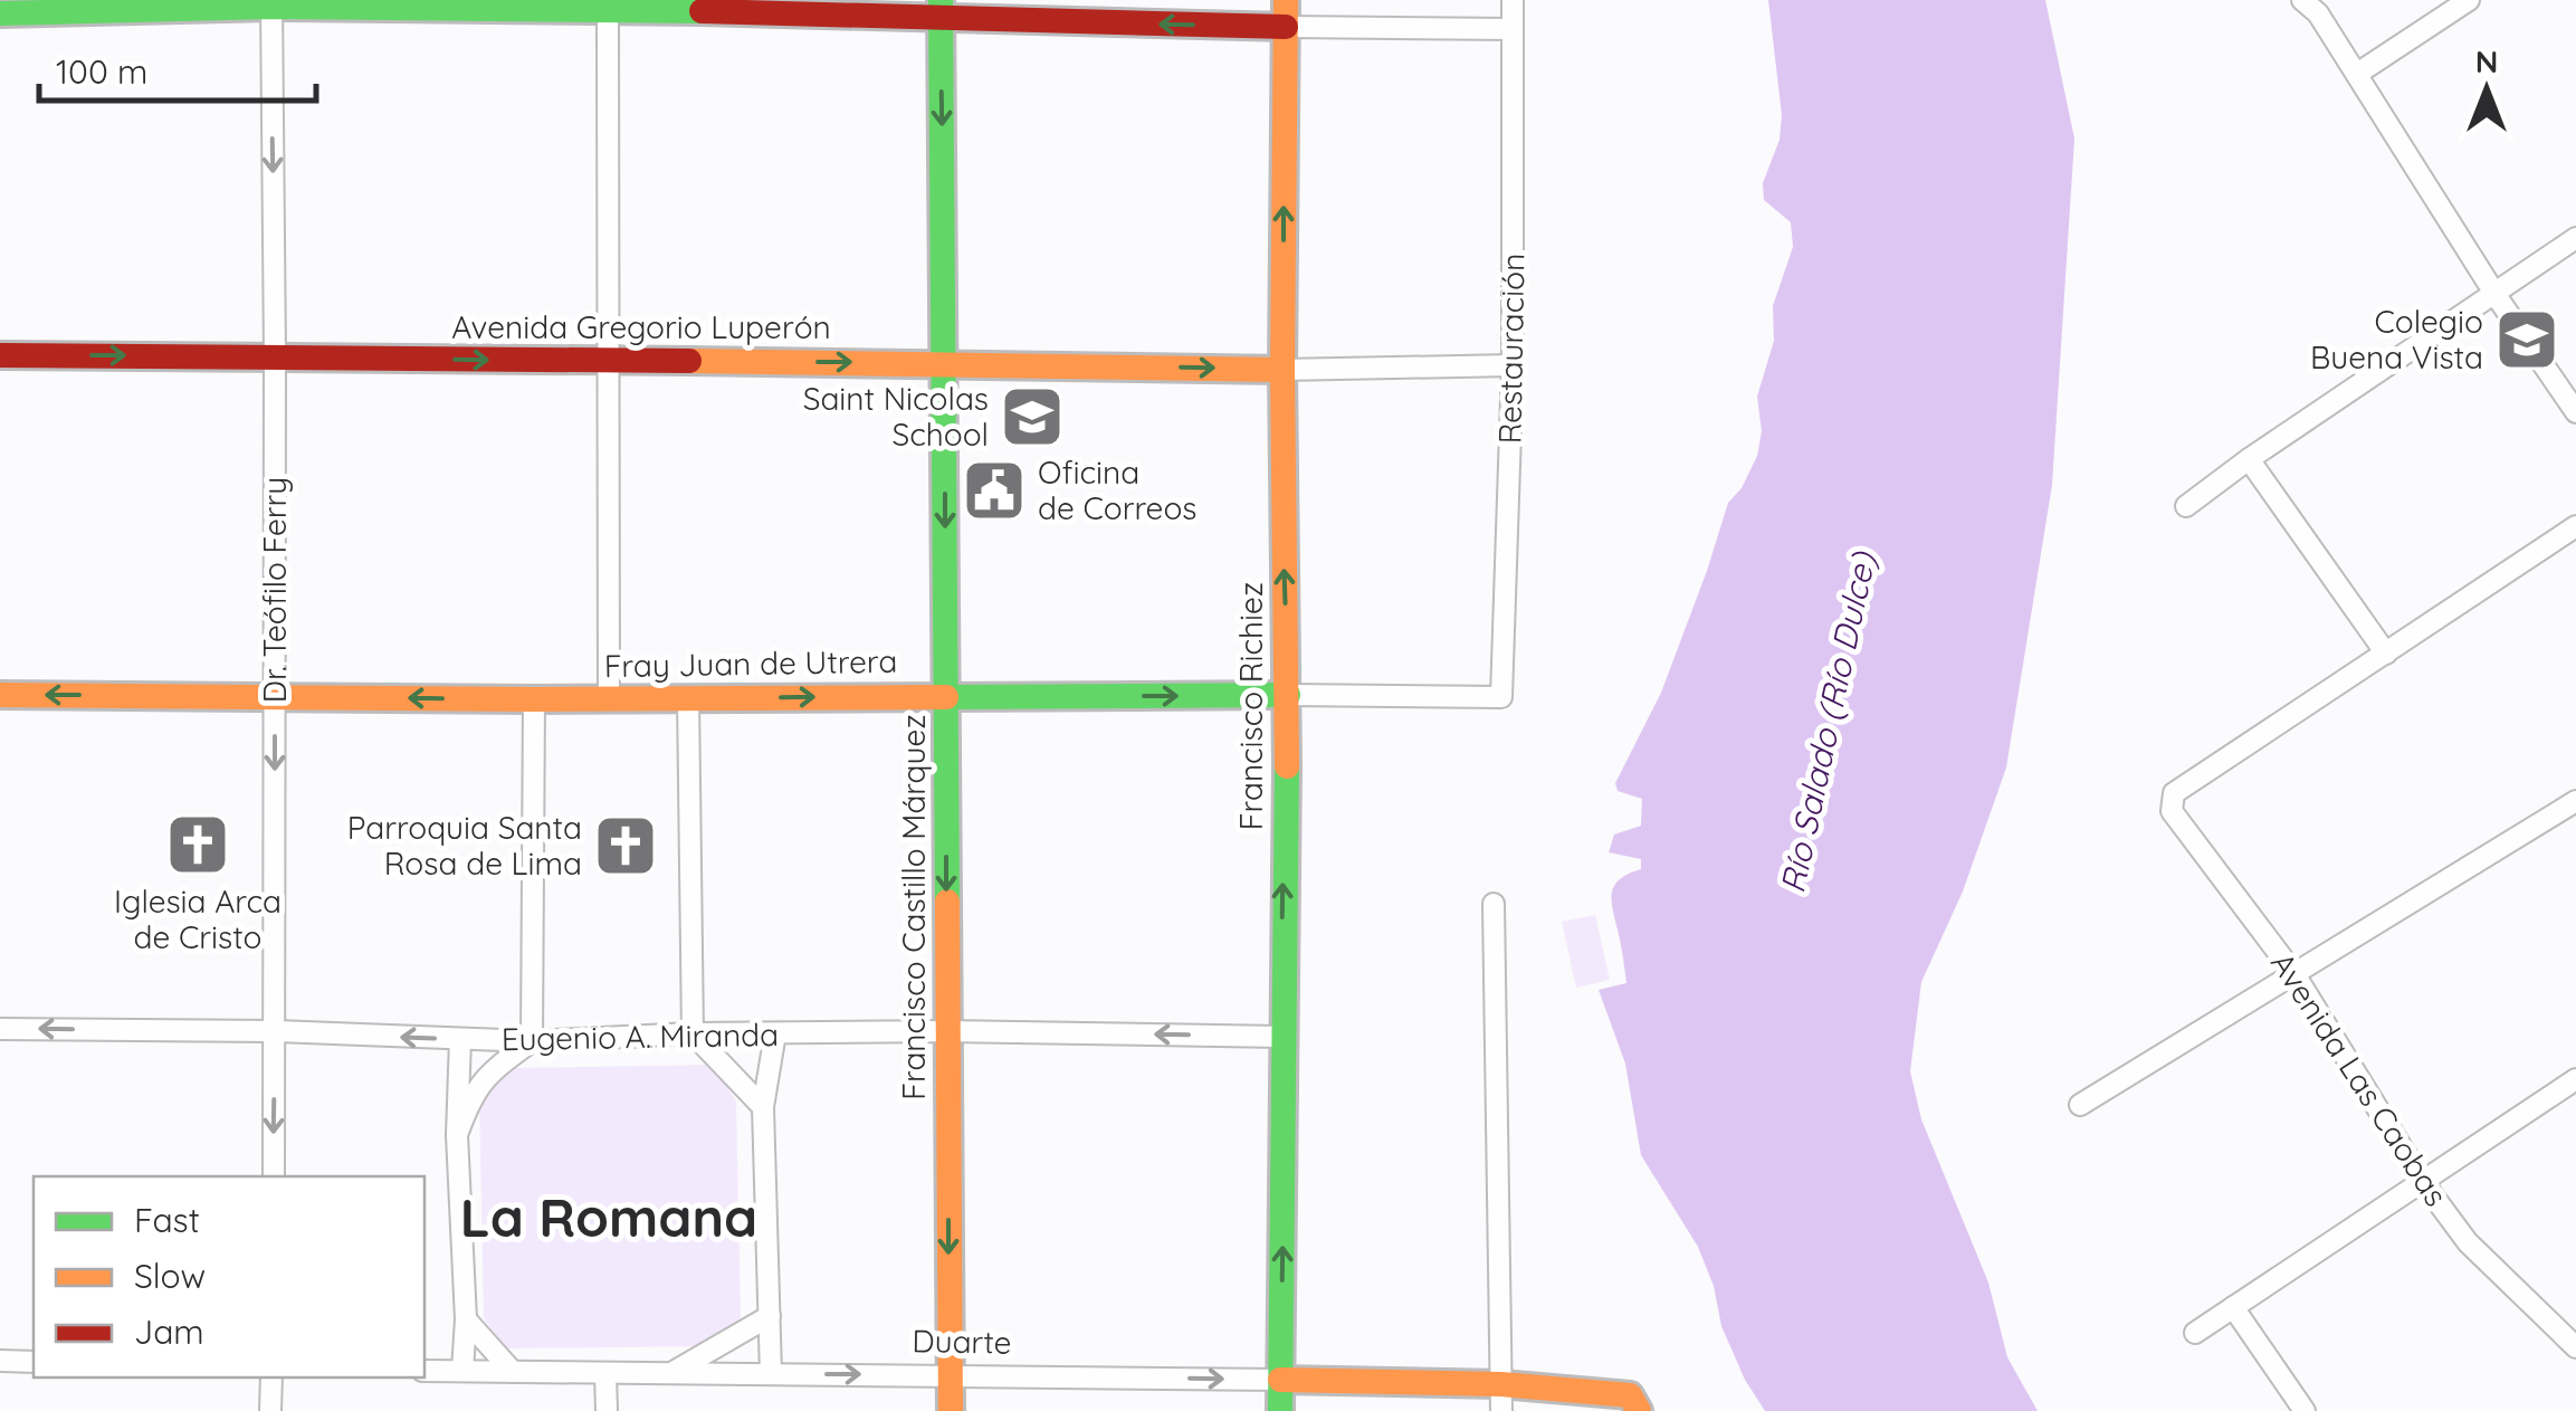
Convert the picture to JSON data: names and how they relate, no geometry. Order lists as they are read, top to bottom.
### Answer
{
  "streets": {
    "main road": [
      "Avenida Gregorio Luperón",
      "Fray Juan de Utrera",
      "Francisco Richiez",
      "Francisco Castillo Márquez",
      "Duarte"
    ],
    "street": [
      "Restauración",
      "Dr. Teófilo Ferry",
      "Eugenio A. Miranda",
      "Avenida Las Caobas"
    ]
  },
  "crossings": [
    ["Avenida Gregorio Luperón", "Dr. Teófilo Ferry"],
    ["Avenida Gregorio Luperón", "Francisco Richiez"],
    ["Avenida Gregorio Luperón", "Francisco Castillo Márquez"],
    ["Restauración", "Fray Juan de Utrera"],
    ["Dr. Teófilo Ferry", "Fray Juan de Utrera"],
    ["Dr. Teófilo Ferry", "Eugenio A. Miranda"],
    ["Fray Juan de Utrera", "Francisco Richiez"],
    ["Fray Juan de Utrera", "Francisco Castillo Márquez"],
    ["Francisco Richiez", "Eugenio A. Miranda"],
    ["Francisco Richiez", "Duarte"],
    ["Francisco Castillo Márquez", "Eugenio A. Miranda"],
    ["Francisco Castillo Márquez", "Duarte"],
    ["Eugenio A. Miranda", "Duarte"]
  ],
  "one_way": [
    "Avenida Gregorio Luperón",
    "Dr. Teófilo Ferry",
    "Francisco Richiez",
    "Francisco Castillo Márquez",
    "Eugenio A. Miranda",
    "Duarte"
  ],
  "districts": ["La Romana"],
  "water": ["Río Salado (Río Dulce)"],
  "places": {
    "school or university": ["Colegio Buena Vista", "Saint Nicolas School"],
    "public building": ["Oficina de Correos"],
    "church": ["Iglesia Arca de Cristo", "Parroquia Santa Rosa de Lima"]
  },
  "legend": ["Fast", "Slow", "Jam"],
  "scale_bar": "100 m",
  "north": "top"
}
